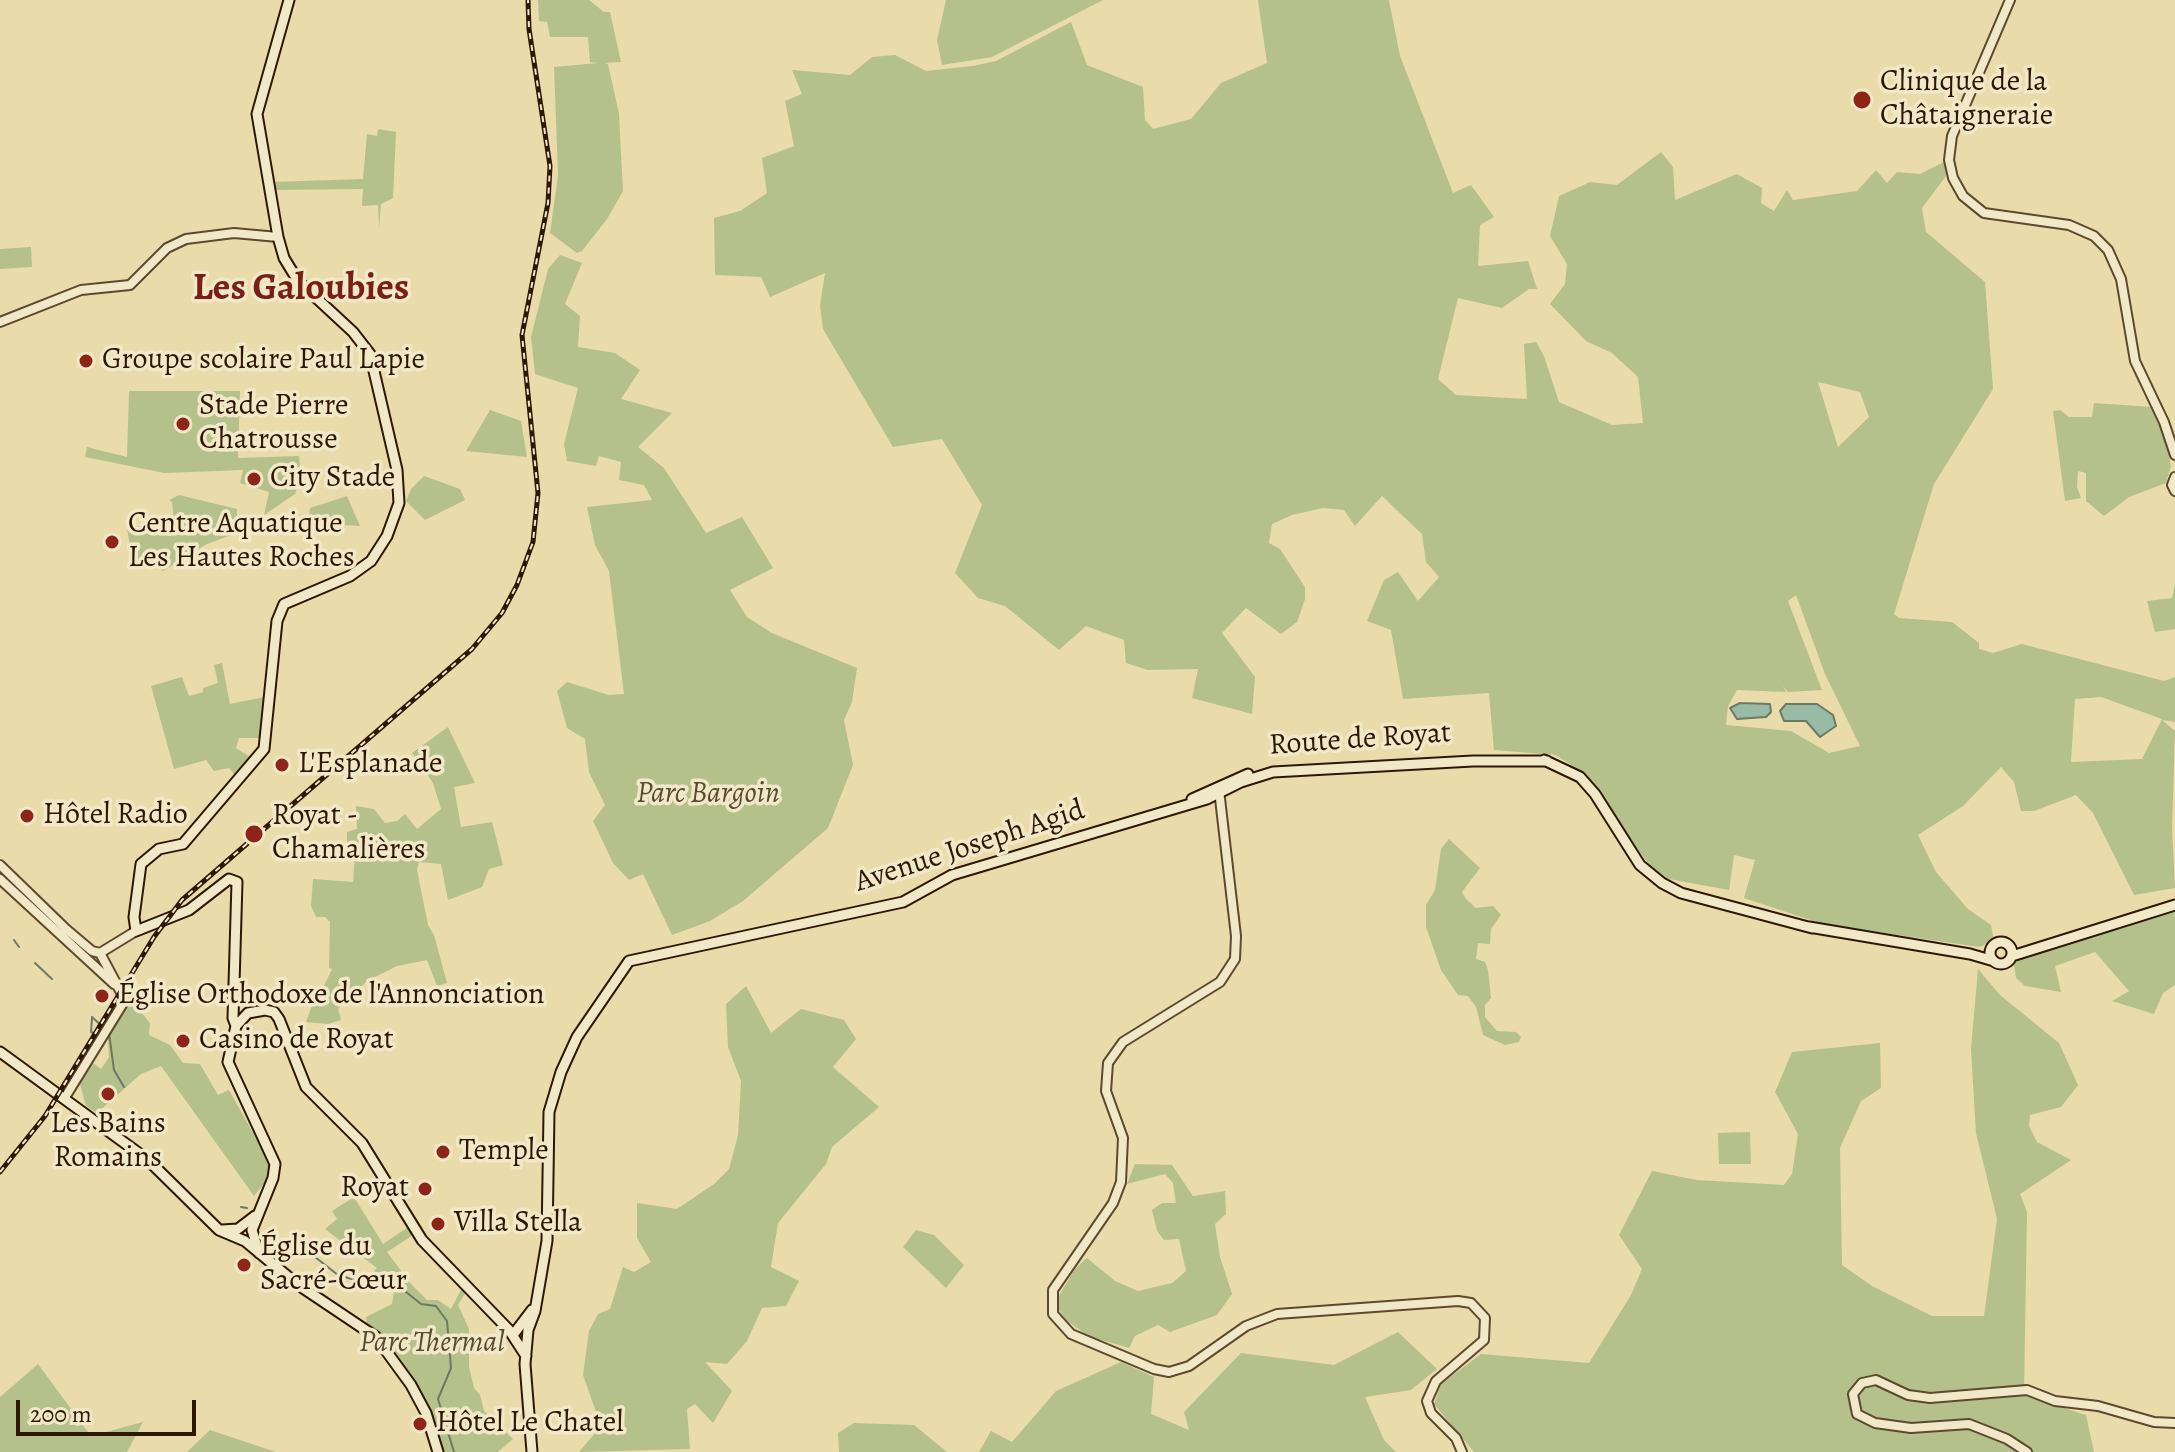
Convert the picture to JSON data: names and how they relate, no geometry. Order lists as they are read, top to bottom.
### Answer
{
  "streets": {
    "main road": ["Route de Royat", "Avenue Joseph Agid"]
  },
  "crossings": [
    ["Route de Royat", "Avenue Joseph Agid"]
  ],
  "districts": ["Les Galoubies"],
  "parks": ["Parc Bargoin", "Parc Thermal"],
  "places": [
    "Clinique de la Châtaigneraie",
    "Groupe scolaire Paul Lapie",
    "Stade Pierre Chatrousse",
    "City Stade",
    "Centre Aquatique Les Hautes Roches",
    "L'Esplanade",
    "Hôtel Radio",
    "Royat - Chamalières",
    "Église Orthodoxe de l'Annonciation",
    "Casino de Royat",
    "Les Bains Romains",
    "Temple",
    "Royat",
    "Villa Stella",
    "Église du Sacré-Cœur",
    "Hôtel Le Chatel"
  ],
  "scale_bar": "200 m"
}
